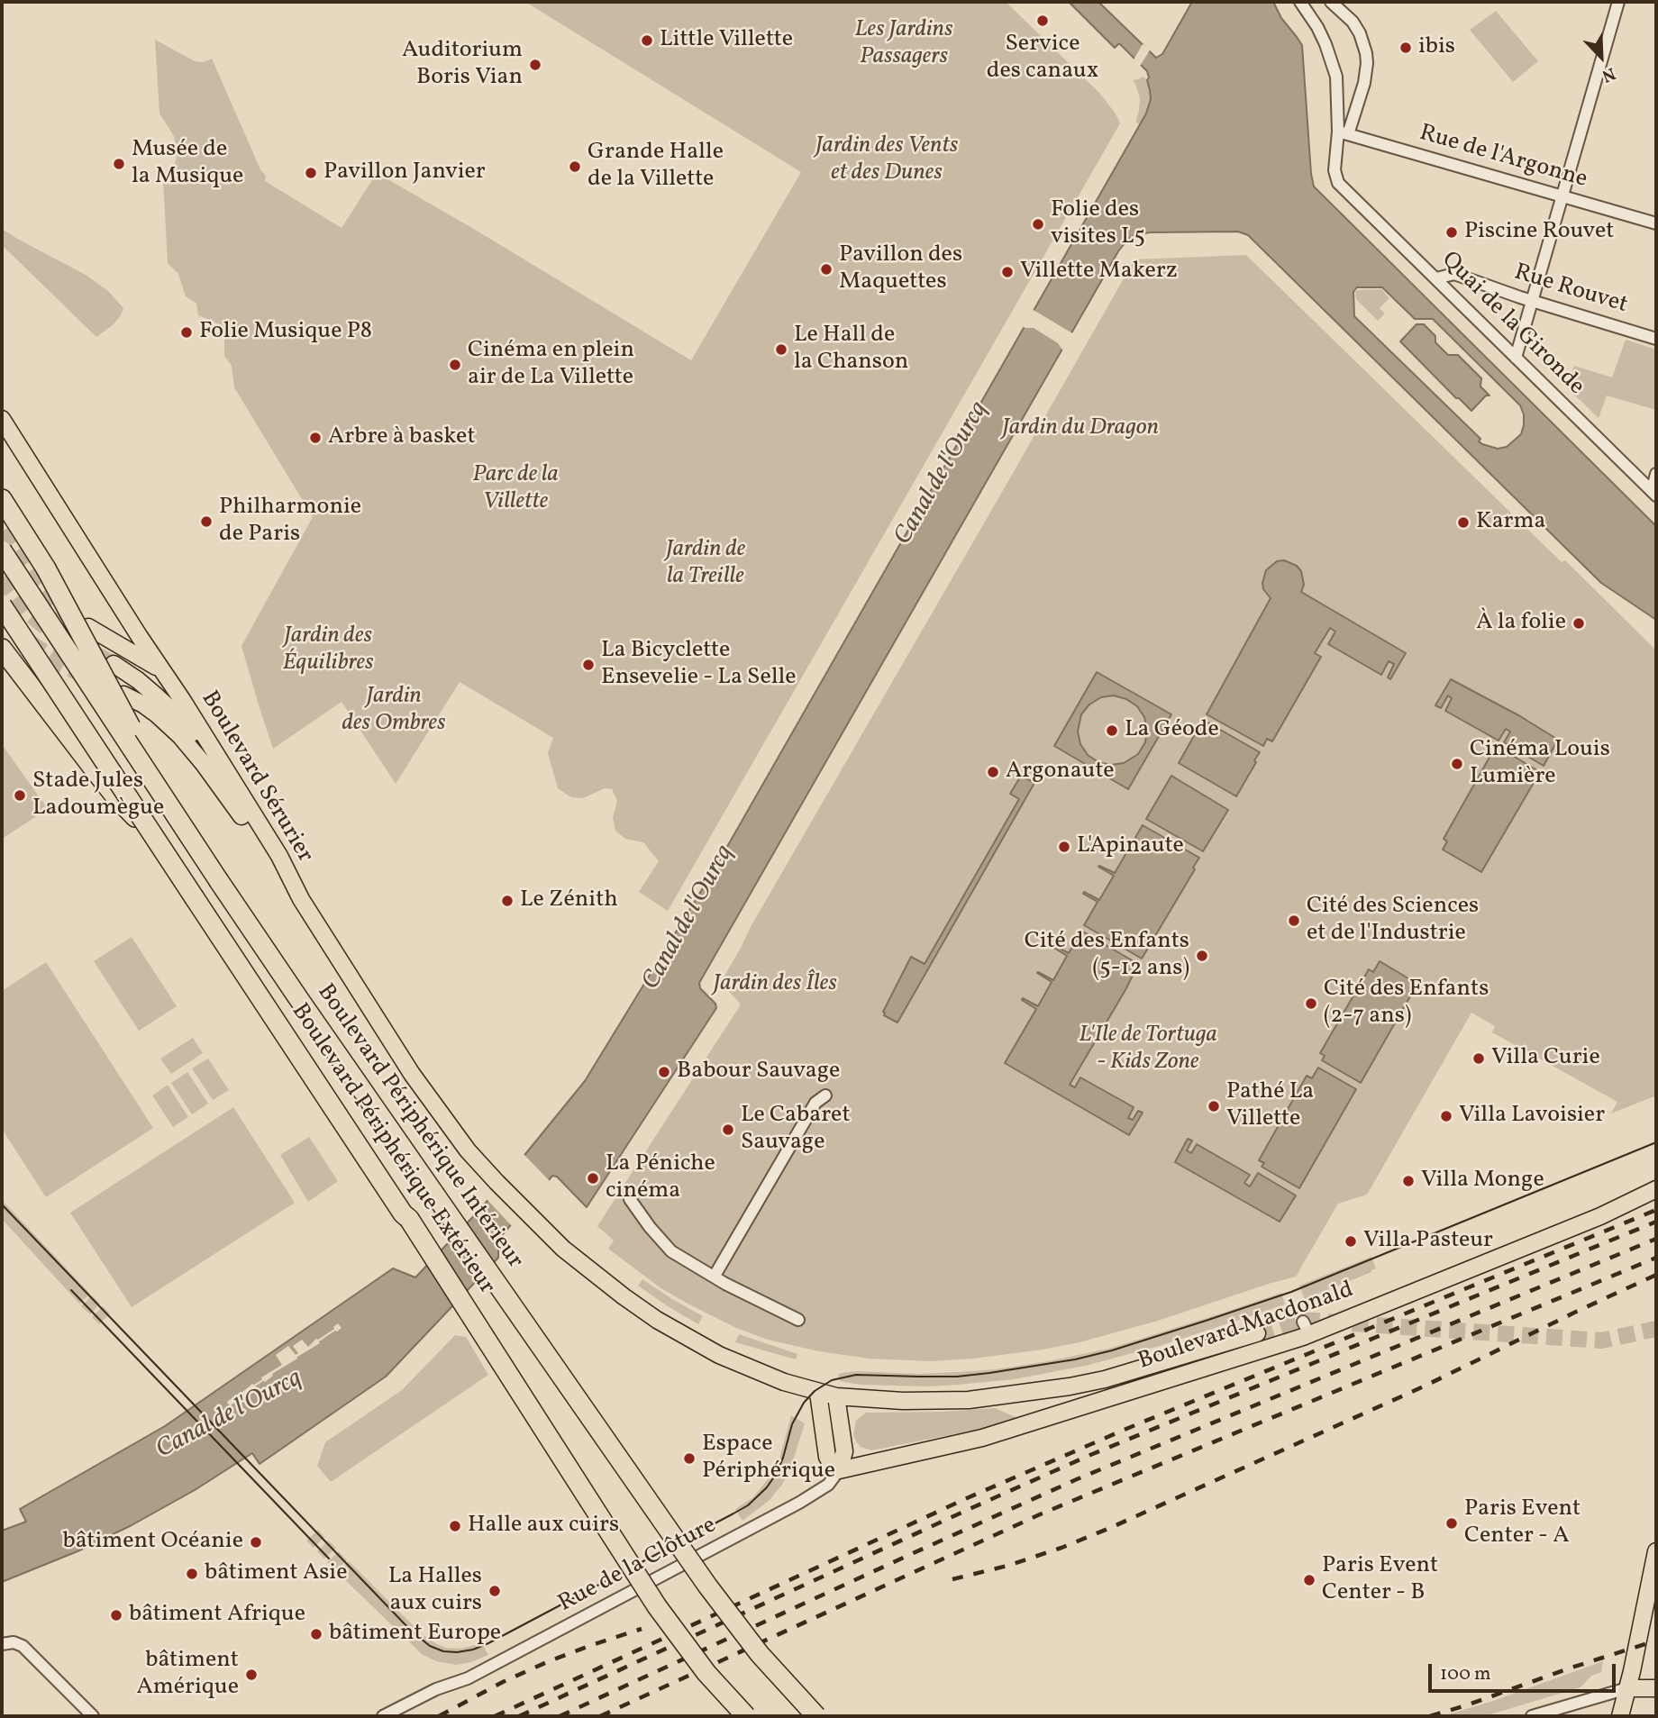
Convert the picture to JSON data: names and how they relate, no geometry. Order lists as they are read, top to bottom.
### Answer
{
  "streets": {
    "highway": ["Boulevard Périphérique Intérieur", "Boulevard Périphérique Extérieur"],
    "main road": ["Boulevard Sérurier", "Boulevard Macdonald"],
    "street": [
      "Rue de l'Argonne",
      "Rue Rouvet",
      "Quai de la Gironde",
      "Rue de la Clôture"
    ]
  },
  "crossings": [
    ["Rue de l'Argonne", "Quai de la Gironde"],
    ["Rue Rouvet", "Quai de la Gironde"],
    ["Boulevard Sérurier", "Boulevard Macdonald"],
    ["Boulevard Macdonald", "Rue de la Clôture"]
  ],
  "water": ["Canal de l'Ourcq"],
  "parks": [
    "Les Jardins Passagers",
    "Jardin des Vents et des Dunes",
    "Jardin du Dragon",
    "Parc de la Villette",
    "Jardin de la Treille",
    "Jardin des Équilibres",
    "Jardin des Ombres",
    "Jardin des Îles",
    "L'Ile de Tortuga - Kids Zone"
  ],
  "places": [
    "Service des canaux",
    "Little Villette",
    "ibis",
    "Auditorium Boris Vian",
    "Musée de la Musique",
    "Grande Halle de la Villette",
    "Pavillon Janvier",
    "Folie des visites L5",
    "Piscine Rouvet",
    "Pavillon des Maquettes",
    "Villette Makerz",
    "Folie Musique P8",
    "Le Hall de la Chanson",
    "Cinéma en plein air de La Villette",
    "Arbre à basket",
    "Philharmonie de Paris",
    "Karma",
    "À la folie",
    "La Bicyclette Ensevelie - La Selle",
    "La Géode",
    "Cinéma Louis Lumière",
    "Argonaute",
    "Stade Jules Ladoumègue",
    "L'Apinaute",
    "Le Zénith",
    "Cité des Sciences et de l'Industrie",
    "Cité des Enfants (5-12 ans)",
    "Cité des Enfants (2-7 ans)",
    "Villa Curie",
    "Babour Sauvage",
    "Pathé La Villette",
    "Villa Lavoisier",
    "Le Cabaret Sauvage",
    "La Péniche cinéma",
    "Villa Monge",
    "Villa Pasteur",
    "Espace Périphérique",
    "Paris Event Center - A",
    "Halle aux cuirs",
    "bâtiment Océanie",
    "bâtiment Asie",
    "Paris Event Center - B",
    "La Halles aux cuirs",
    "bâtiment Afrique",
    "bâtiment Europe",
    "bâtiment Amérique"
  ],
  "scale_bar": "100 m",
  "north": "bottom right"
}
